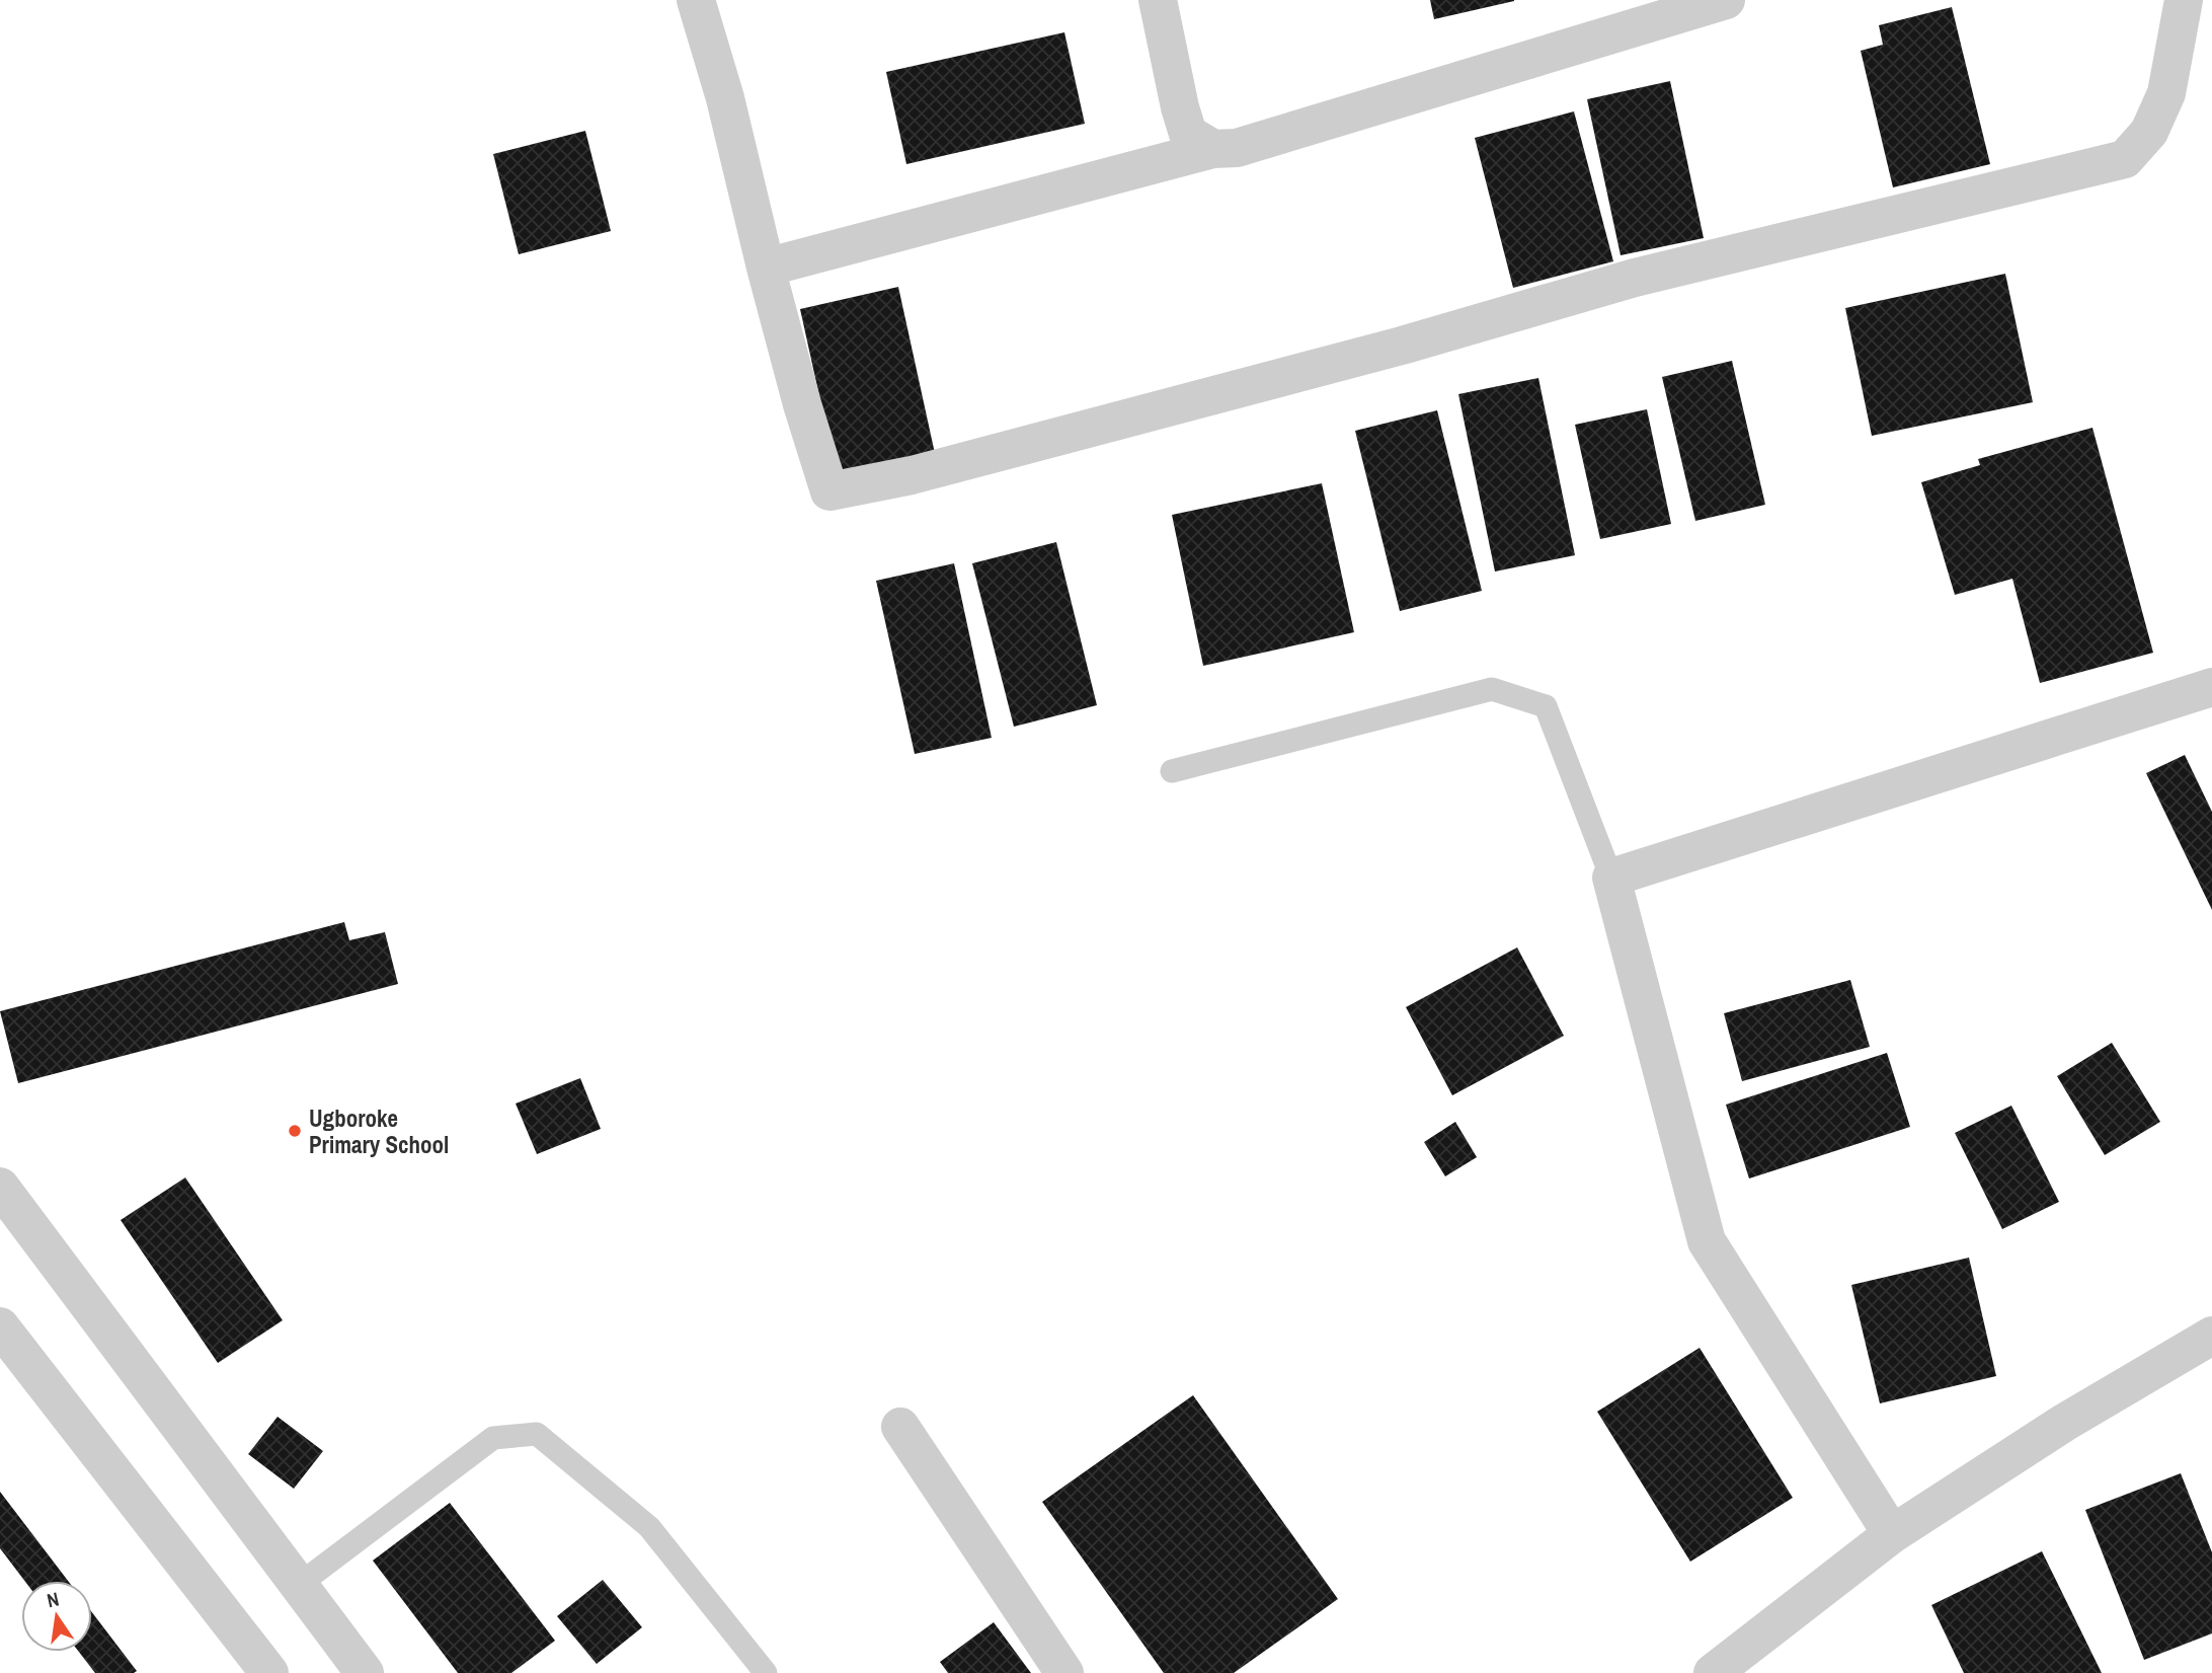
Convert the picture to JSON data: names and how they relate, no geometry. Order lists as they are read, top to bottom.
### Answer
{
  "places": ["Ugboroke Primary School"],
  "north": "top"
}
